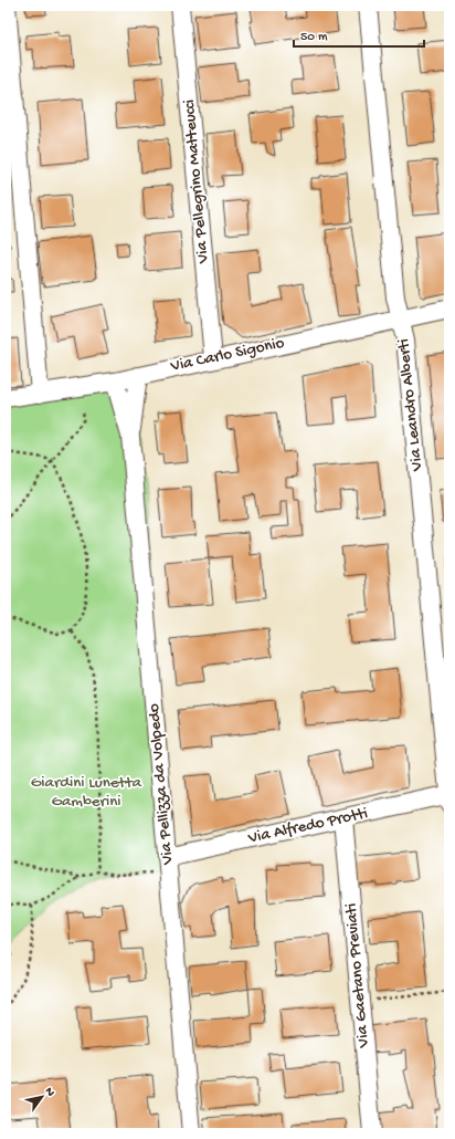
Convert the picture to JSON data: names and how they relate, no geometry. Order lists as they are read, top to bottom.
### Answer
{
  "streets": {
    "street": [
      "Via Pellegrino Matteucci",
      "Via Carlo Sigonio",
      "Via Leandro Alberti",
      "Via Pellizza da Volpedo",
      "Via Alfredo Protti",
      "Via Gaetano Previati"
    ]
  },
  "crossings": [
    ["Via Pellegrino Matteucci", "Via Carlo Sigonio"],
    ["Via Carlo Sigonio", "Via Leandro Alberti"],
    ["Via Carlo Sigonio", "Via Pellizza da Volpedo"],
    ["Via Leandro Alberti", "Via Alfredo Protti"],
    ["Via Pellizza da Volpedo", "Via Alfredo Protti"],
    ["Via Alfredo Protti", "Via Gaetano Previati"]
  ],
  "parks": ["Giardini Lunetta Gamberini"],
  "scale_bar": "50 m",
  "north": "top right"
}
